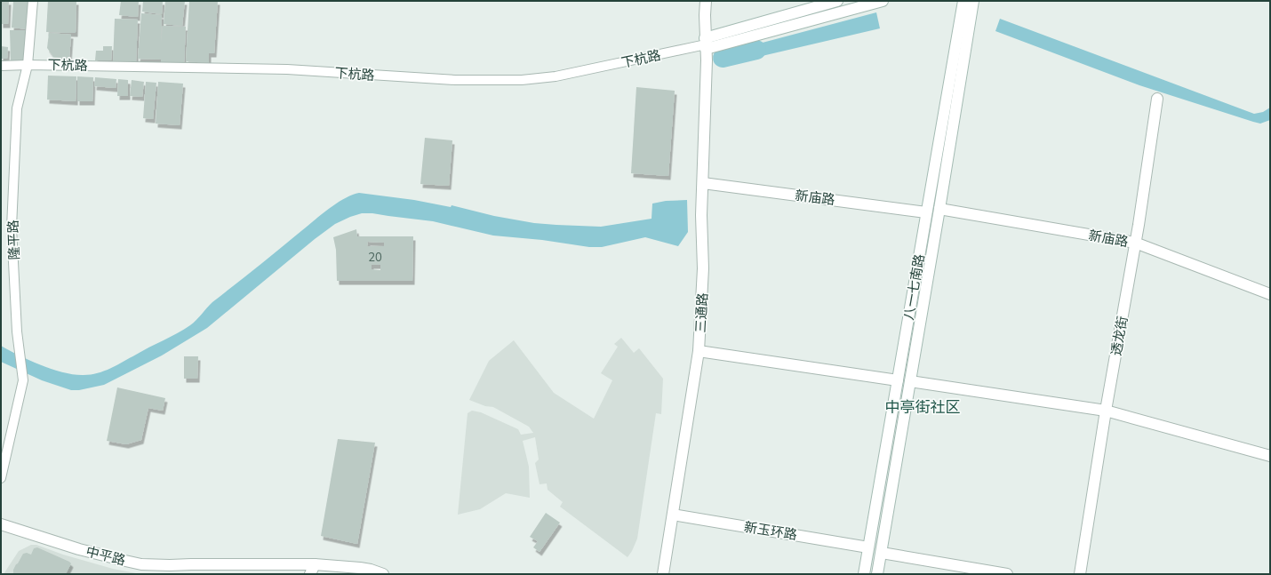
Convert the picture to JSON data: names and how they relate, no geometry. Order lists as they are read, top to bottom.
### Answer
{
  "streets": {
    "street": [
      "下杭路",
      "新庙路",
      "隆平路",
      "八一七南路",
      "三通路",
      "透龙街",
      "新玉环路",
      "中平路"
    ]
  },
  "crossings": [
    ["下杭路", "隆平路"],
    ["下杭路", "三通路"],
    ["新庙路", "八一七南路"],
    ["新庙路", "三通路"],
    ["新庙路", "透龙街"],
    ["八一七南路", "新玉环路"],
    ["三通路", "新玉环路"]
  ],
  "districts": ["中亭街社区"],
  "house_numbers": ["20"]
}
